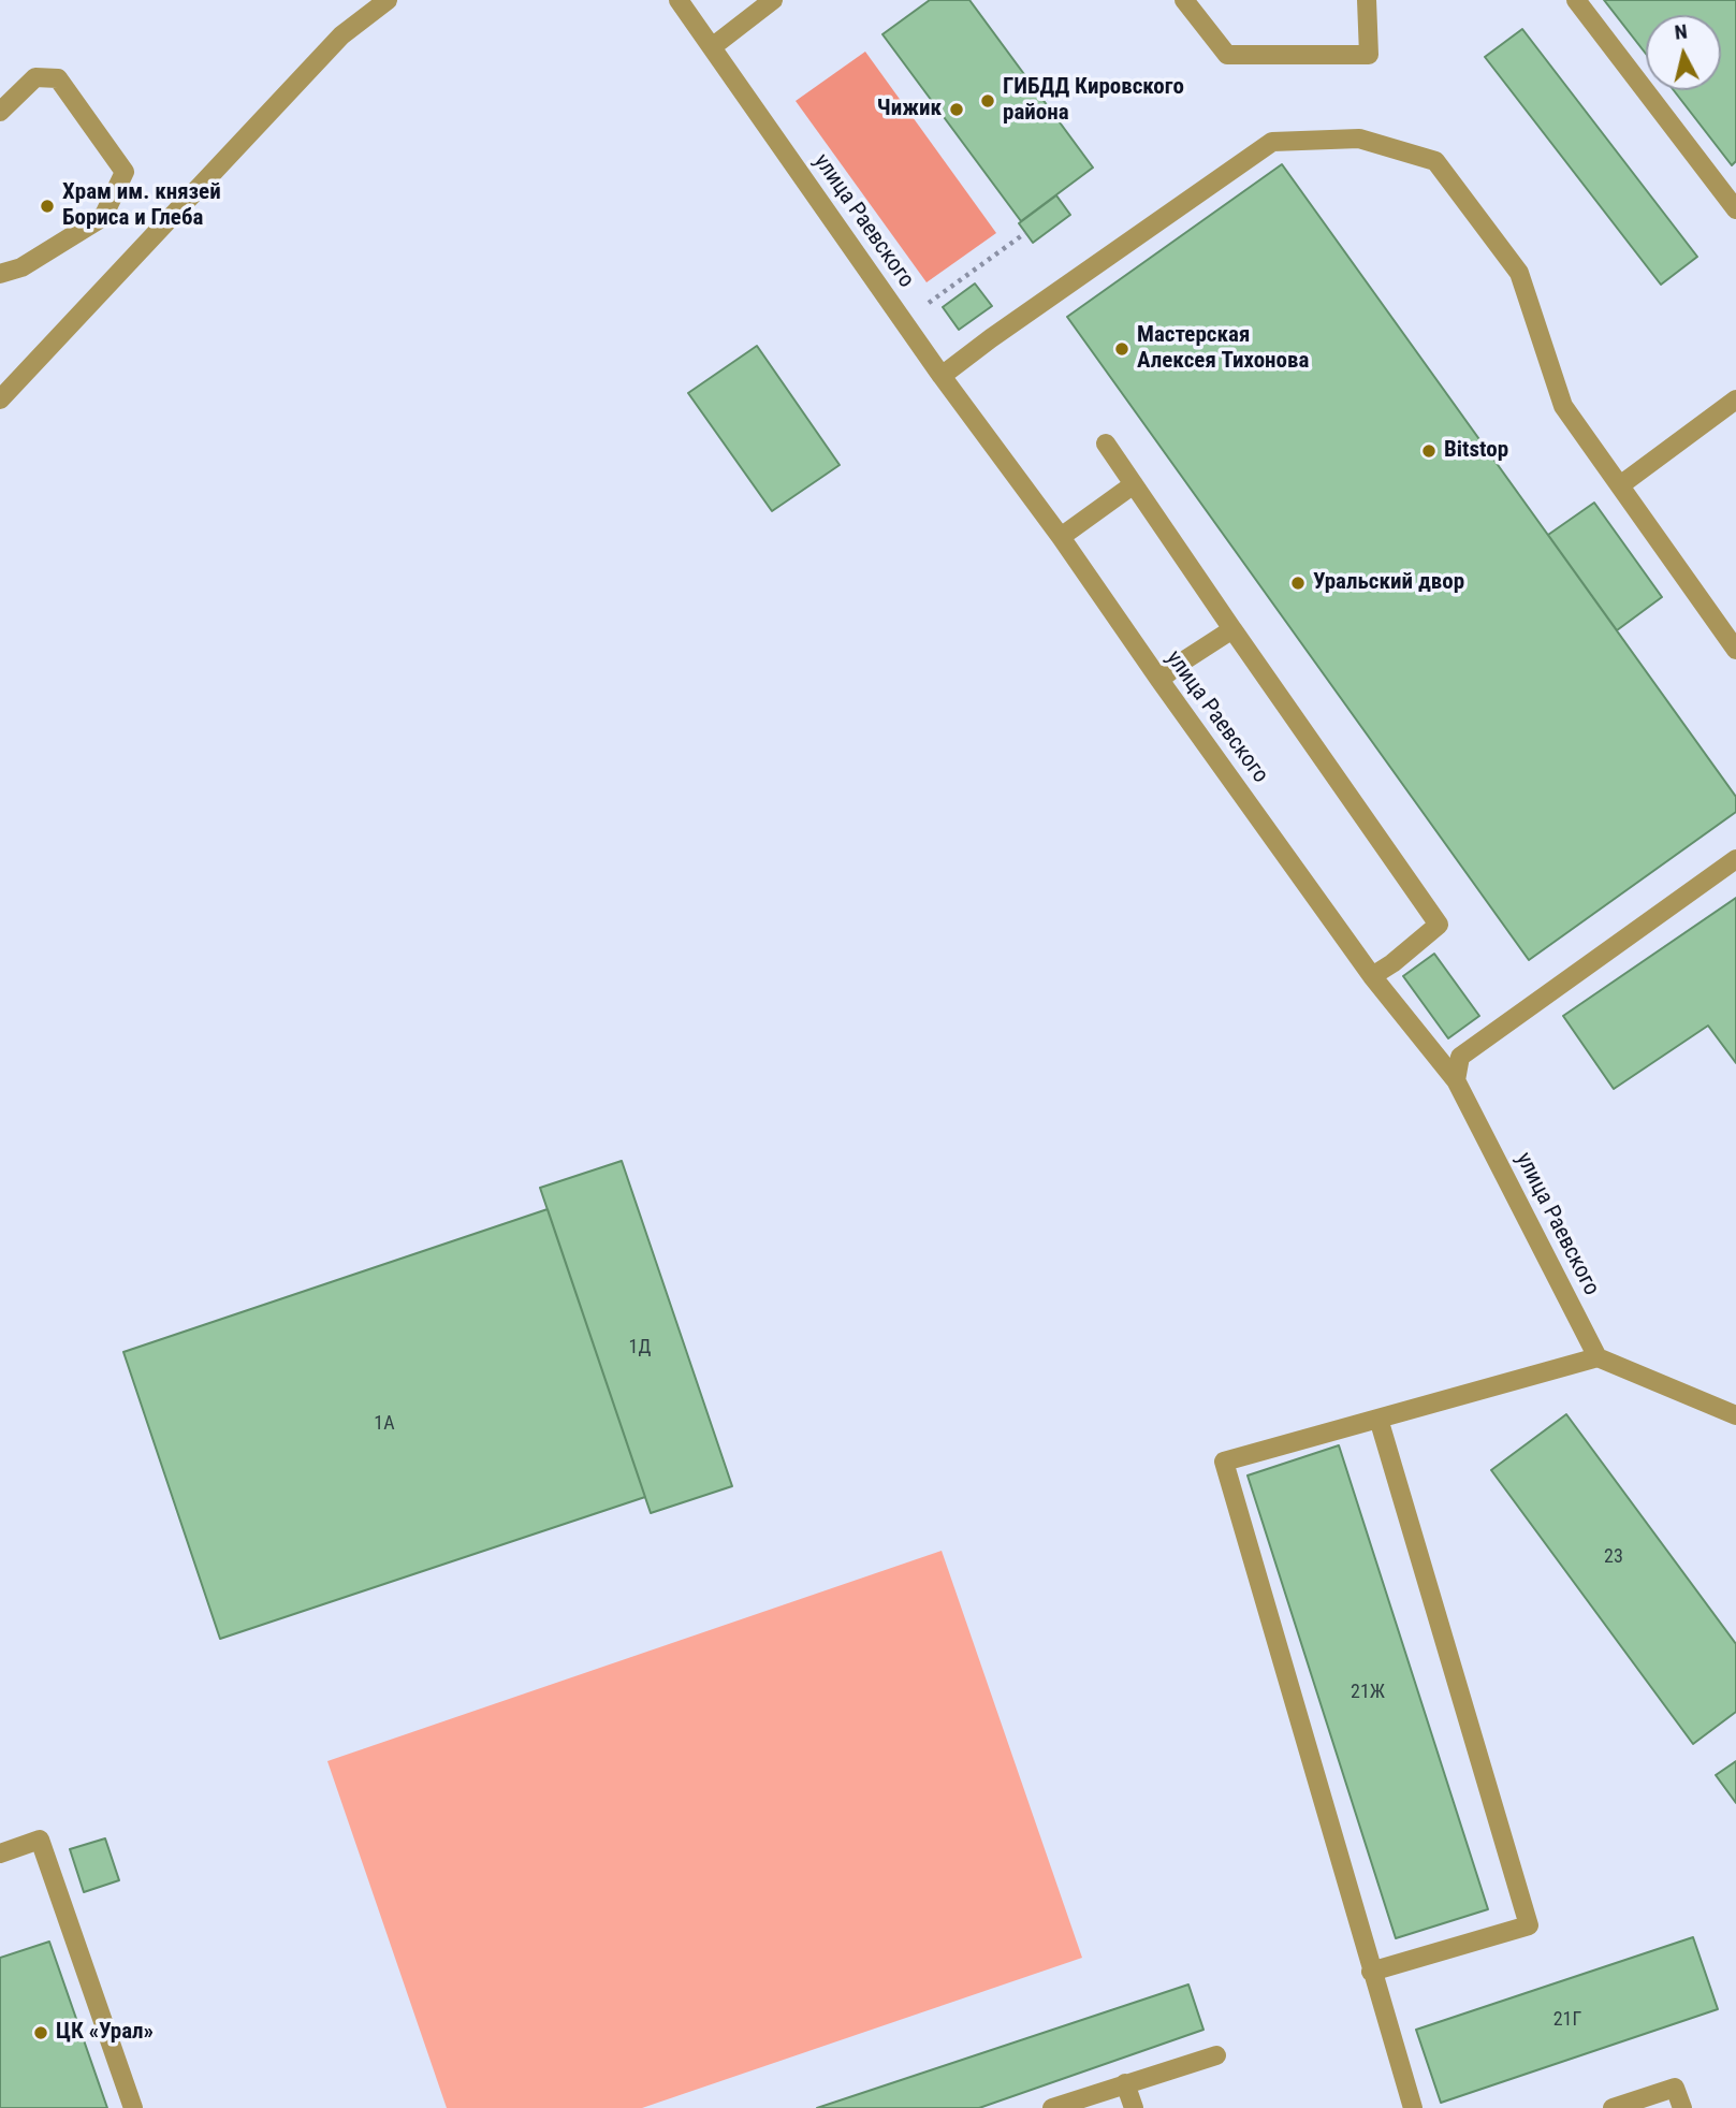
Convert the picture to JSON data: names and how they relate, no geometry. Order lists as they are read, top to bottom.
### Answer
{
  "streets": {
    "street": ["улица Раевского"]
  },
  "places": [
    "ГИБДД Кировского района",
    "Чижик",
    "Храм им. князей Бориса и Глеба",
    "Мастерская Алексея Тихонова",
    "Bitstop",
    "Уральский двор",
    "ЦК «Урал»"
  ],
  "house_numbers": [
    "1Д",
    "1А",
    "23",
    "21Ж",
    "21Г"
  ],
  "north": "top"
}
